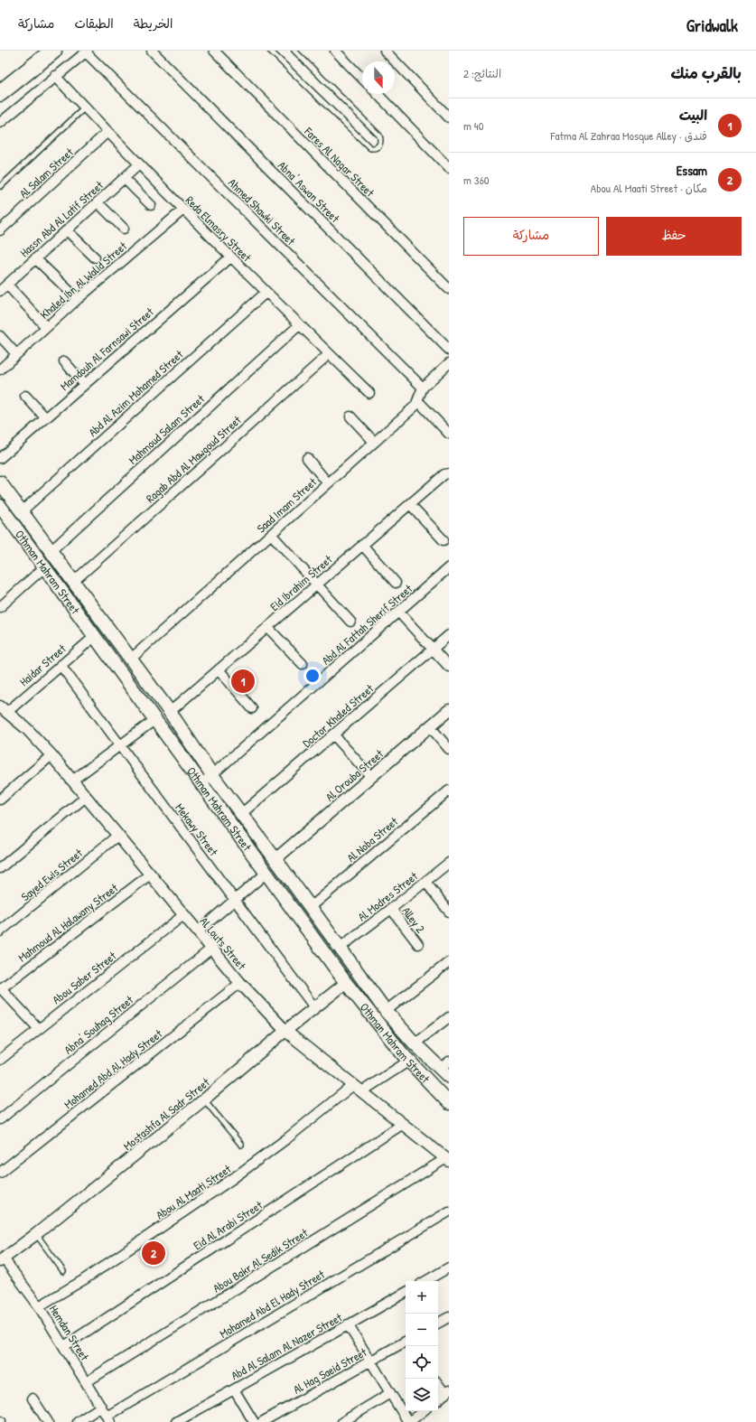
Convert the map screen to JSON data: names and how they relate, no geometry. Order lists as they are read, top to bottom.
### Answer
{
  "streets": {
    "main road": ["Othman Mahram Street"],
    "street": [
      "Fares Al Nagar Street",
      "Al Salam Street",
      "Abna' Aswan Street",
      "Ahmed Shawki Street",
      "Hassn Abd Al Latif Street",
      "Reda Elmasry Street",
      "Khaled Ibn Al Walid Street",
      "Mamdouh Al Farnsawi Street",
      "Abd Al Azim Mohamed Street",
      "Mahmoud Salam Street",
      "Ragab Abd Al Mawgoud Street",
      "Saad Imam Street",
      "Eid Ibrahim Street",
      "Abd Al Fattah Sherif Street",
      "Haidar Street",
      "Doctor Khaled Street",
      "Al Orouba Street",
      "Mekawy Street",
      "Al Noba Street",
      "Sayed Ewis Street",
      "Al Modres Street",
      "Alley 2",
      "Mahmoud Al Halawany Street",
      "Al Louts Street",
      "Abou Saber Street",
      "Abna' Souhag Street",
      "Mohamed Abd Al Hady Street",
      "Mostashfa Al Sadr Street",
      "Abou Al Maati Street",
      "Eid Al Arabi Street",
      "Abou Bakr Al Sedik Street",
      "Mohamed Abd El Hady Street",
      "Hemdan Street",
      "Abd Al Salam Al Nazer Street",
      "Al Hag Saeid Street"
    ]
  },
  "crossings": [
    ["Al Salam Street", "Reda Elmasry Street"],
    ["Ahmed Shawki Street", "Saad Imam Street"],
    ["Hassn Abd Al Latif Street", "Reda Elmasry Street"],
    ["Reda Elmasry Street", "Khaled Ibn Al Walid Street"],
    ["Reda Elmasry Street", "Mamdouh Al Farnsawi Street"],
    ["Reda Elmasry Street", "Abd Al Azim Mohamed Street"],
    ["Reda Elmasry Street", "Mahmoud Salam Street"],
    ["Reda Elmasry Street", "Ragab Abd Al Mawgoud Street"],
    ["Abd Al Azim Mohamed Street", "Othman Mahram Street"],
    ["Mahmoud Salam Street", "Othman Mahram Street"],
    ["Ragab Abd Al Mawgoud Street", "Othman Mahram Street"],
    ["Saad Imam Street", "Othman Mahram Street"],
    ["Othman Mahram Street", "Eid Ibrahim Street"],
    ["Othman Mahram Street", "Abd Al Fattah Sherif Street"],
    ["Othman Mahram Street", "Haidar Street"],
    ["Othman Mahram Street", "Doctor Khaled Street"],
    ["Othman Mahram Street", "Al Orouba Street"],
    ["Othman Mahram Street", "Al Noba Street"],
    ["Othman Mahram Street", "Al Modres Street"],
    ["Othman Mahram Street", "Mostashfa Al Sadr Street"],
    ["Othman Mahram Street", "Abou Al Maati Street"],
    ["Haidar Street", "Mekawy Street"],
    ["Haidar Street", "Al Louts Street"],
    ["Mekawy Street", "Mostashfa Al Sadr Street"],
    ["Sayed Ewis Street", "Al Louts Street"],
    ["Al Modres Street", "Alley 2"],
    ["Mahmoud Al Halawany Street", "Al Louts Street"],
    ["Al Louts Street", "Abou Saber Street"],
    ["Al Louts Street", "Abna' Souhag Street"],
    ["Al Louts Street", "Mohamed Abd Al Hady Street"],
    ["Al Louts Street", "Mostashfa Al Sadr Street"],
    ["Al Louts Street", "Abou Al Maati Street"],
    ["Al Louts Street", "Eid Al Arabi Street"],
    ["Al Louts Street", "Abou Bakr Al Sedik Street"],
    ["Mostashfa Al Sadr Street", "Hemdan Street"],
    ["Abou Al Maati Street", "Hemdan Street"],
    ["Eid Al Arabi Street", "Hemdan Street"],
    ["Abou Bakr Al Sedik Street", "Hemdan Street"],
    ["Mohamed Abd El Hady Street", "Hemdan Street"]
  ],
  "north": "bottom",
  "page": {
    "header": "Gridwalk",
    "nav": ["الخريطة", "الطبقات", "مشاركة"],
    "heading": ["بالقرب منك", "النتائج: 2"],
    "list": [
      {
        "mark": "1",
        "name": "البيت",
        "note": "فندق · Fatma Al Zahraa Mosque Alley",
        "value": "40 m"
      },
      {
        "mark": "2",
        "name": "Essam",
        "note": "مكان · Abou Al Maati Street",
        "value": "360 m"
      }
    ],
    "buttons": ["حفظ", "مشاركة"],
    "pins": ["1", "2"],
    "map_buttons": ["+", "−"]
  }
}
